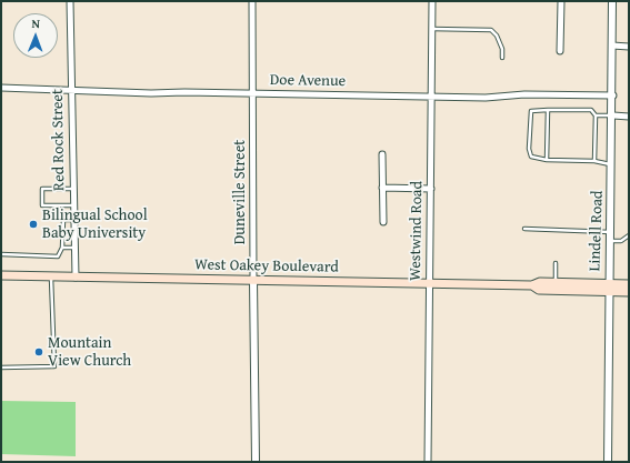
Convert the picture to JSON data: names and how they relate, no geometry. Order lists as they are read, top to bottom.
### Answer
{
  "streets": {
    "main road": ["West Oakey Boulevard"],
    "street": [
      "Doe Avenue",
      "Red Rock Street",
      "Duneville Street",
      "Westwind Road",
      "Lindell Road"
    ]
  },
  "crossings": [
    ["Doe Avenue", "Red Rock Street"],
    ["Doe Avenue", "Duneville Street"],
    ["Doe Avenue", "Westwind Road"],
    ["Doe Avenue", "Lindell Road"],
    ["Red Rock Street", "West Oakey Boulevard"],
    ["Duneville Street", "West Oakey Boulevard"],
    ["Westwind Road", "West Oakey Boulevard"],
    ["Lindell Road", "West Oakey Boulevard"]
  ],
  "places": ["Bilingual School Baby University", "Mountain View Church"],
  "north": "top"
}
